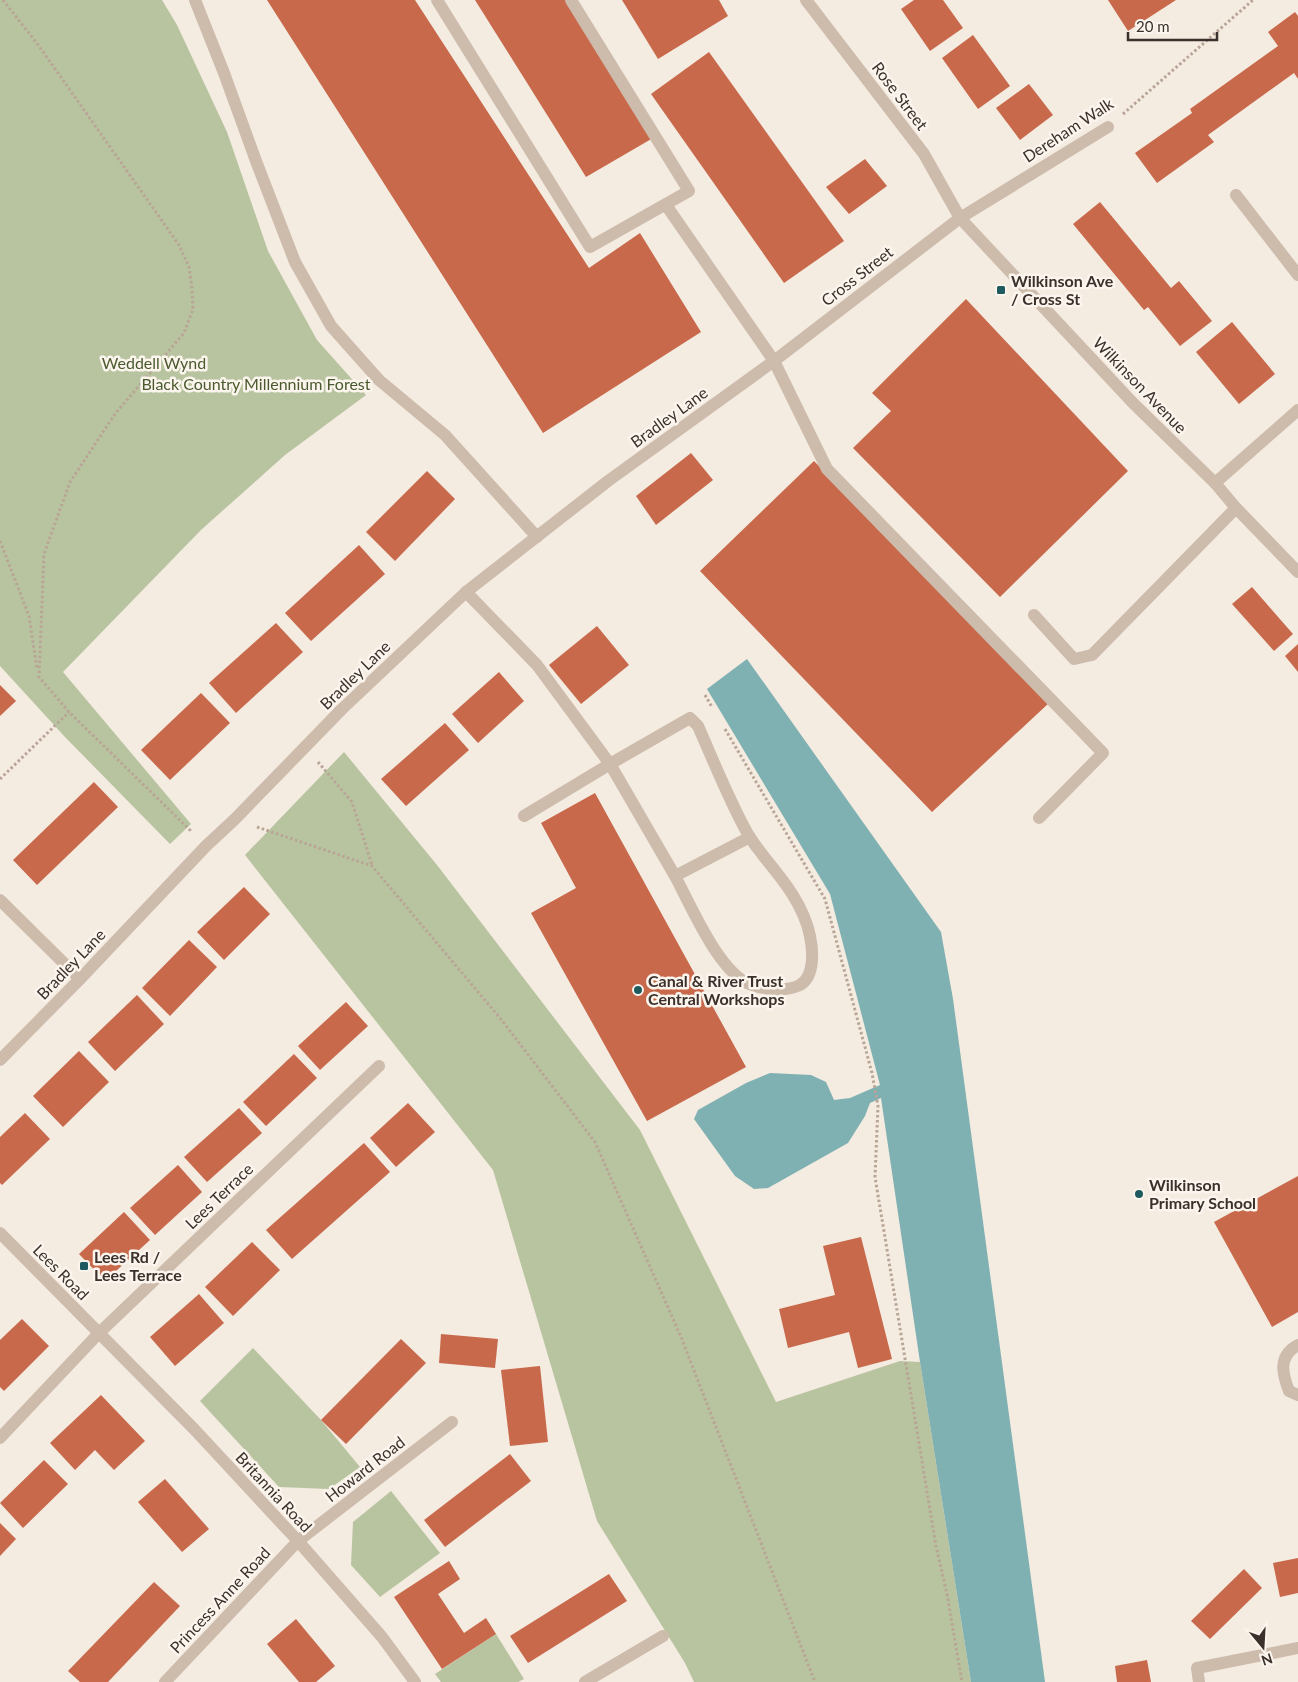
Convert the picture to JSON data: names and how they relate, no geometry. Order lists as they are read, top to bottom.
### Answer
{
  "streets": {
    "street": [
      "Rose Street",
      "Dereham Walk",
      "Cross Street",
      "Wilkinson Avenue",
      "Bradley Lane",
      "Lees Terrace",
      "Lees Road",
      "Howard Road",
      "Britannia Road",
      "Princess Anne Road"
    ]
  },
  "crossings": [
    ["Rose Street", "Dereham Walk"],
    ["Rose Street", "Cross Street"],
    ["Rose Street", "Wilkinson Avenue"],
    ["Dereham Walk", "Cross Street"],
    ["Dereham Walk", "Wilkinson Avenue"],
    ["Cross Street", "Wilkinson Avenue"],
    ["Cross Street", "Bradley Lane"],
    ["Lees Terrace", "Lees Road"],
    ["Lees Terrace", "Britannia Road"],
    ["Lees Road", "Britannia Road"],
    ["Howard Road", "Britannia Road"],
    ["Howard Road", "Princess Anne Road"],
    ["Britannia Road", "Princess Anne Road"]
  ],
  "parks": ["Weddell Wynd", "Black Country Millennium Forest"],
  "places": {
    "transit": ["Wilkinson Ave / Cross St", "Lees Rd / Lees Terrace"],
    "other": ["Canal & River Trust Central Workshops", "Wilkinson Primary School"]
  },
  "scale_bar": "20 m",
  "north": "bottom"
}
